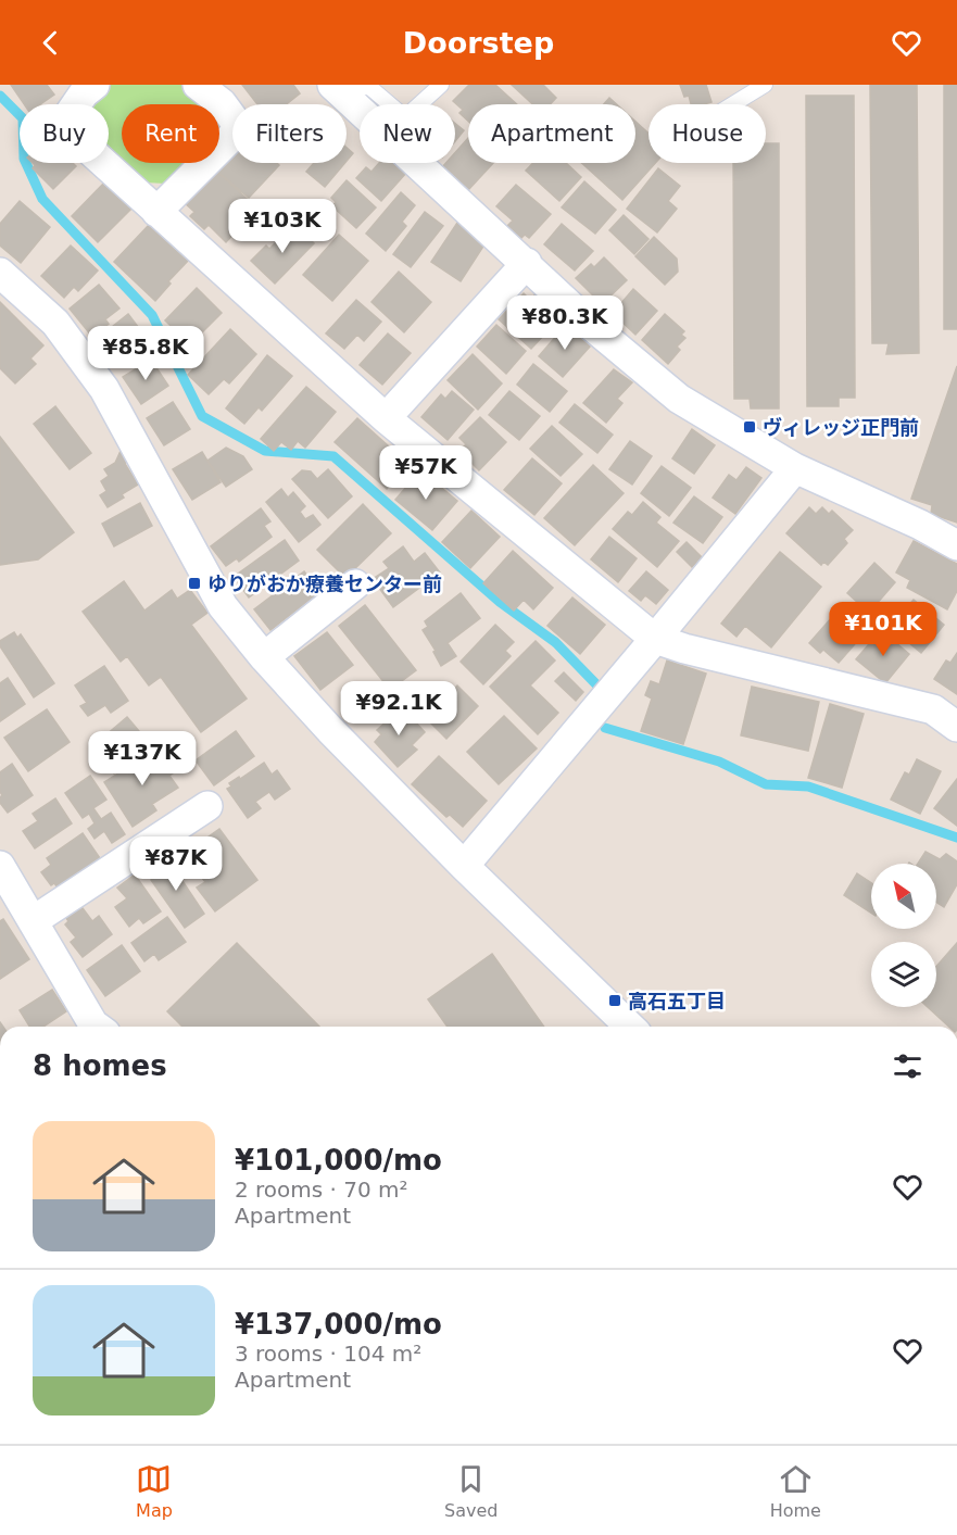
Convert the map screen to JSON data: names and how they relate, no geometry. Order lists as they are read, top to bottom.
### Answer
{
  "places": {
    "transit": ["ヴィレッジ正門前", "ゆりがおか療養センター前", "高石五丁目"]
  },
  "north": "top left",
  "page": {
    "header": "Doorstep",
    "chip": [
      "Buy",
      "Rent",
      "Filters",
      "New",
      "Apartment",
      "House"
    ],
    "price": [
      "¥103K",
      "¥80.3K",
      "¥85.8K",
      "¥57K",
      "¥101K",
      "¥92.1K",
      "¥137K",
      "¥87K"
    ],
    "heading": "8 homes",
    "list": [
      {
        "name": "¥101,000/mo",
        "note": "2 rooms · 70 m² · Apartment"
      },
      {
        "name": "¥137,000/mo",
        "note": "3 rooms · 104 m² · Apartment"
      }
    ],
    "tabs": ["Map", "Saved", "Home"]
  }
}
